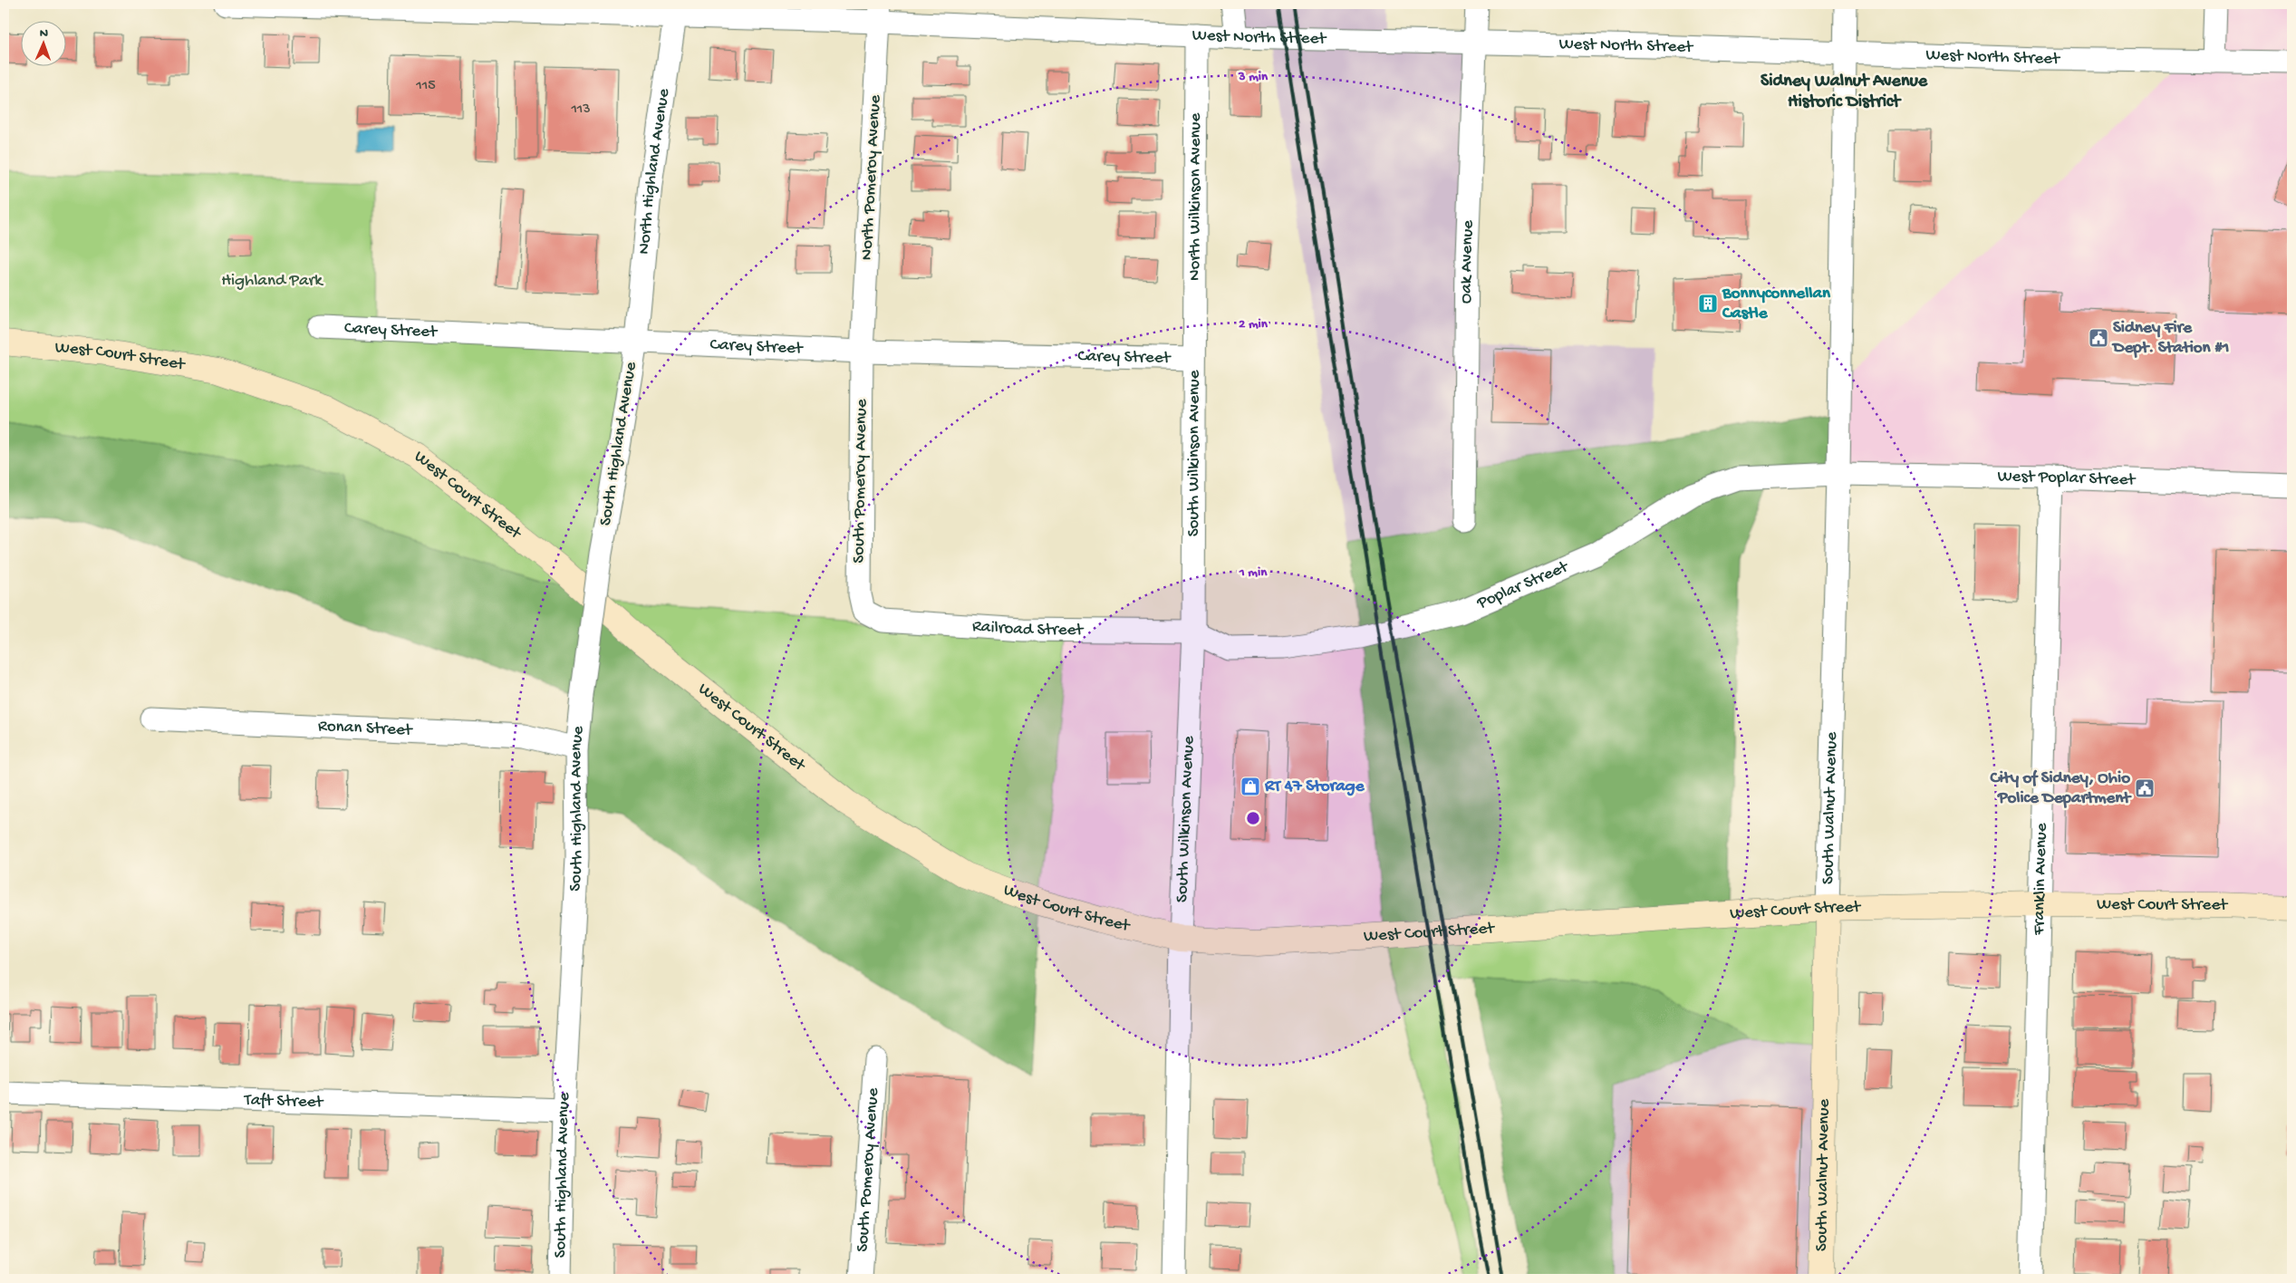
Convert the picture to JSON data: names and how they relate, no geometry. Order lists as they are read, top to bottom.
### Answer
{
  "streets": {
    "main road": ["West Court Street", "South Walnut Avenue"],
    "street": [
      "West North Street",
      "North Highland Avenue",
      "North Pomeroy Avenue",
      "North Wilkinson Avenue",
      "Oak Avenue",
      "Carey Street",
      "South Highland Avenue",
      "South Wilkinson Avenue",
      "West Poplar Street",
      "South Pomeroy Avenue",
      "Poplar Street",
      "Railroad Street",
      "Ronan Street",
      "Franklin Avenue",
      "Taft Street"
    ]
  },
  "crossings": [
    ["West North Street", "North Highland Avenue"],
    ["West North Street", "North Pomeroy Avenue"],
    ["West North Street", "North Wilkinson Avenue"],
    ["West North Street", "Oak Avenue"],
    ["West North Street", "South Walnut Avenue"],
    ["North Highland Avenue", "Carey Street"],
    ["North Highland Avenue", "South Highland Avenue"],
    ["North Pomeroy Avenue", "Carey Street"],
    ["North Pomeroy Avenue", "South Pomeroy Avenue"],
    ["North Wilkinson Avenue", "Carey Street"],
    ["North Wilkinson Avenue", "South Wilkinson Avenue"],
    ["Carey Street", "South Highland Avenue"],
    ["Carey Street", "South Wilkinson Avenue"],
    ["Carey Street", "South Pomeroy Avenue"],
    ["West Court Street", "South Wilkinson Avenue"],
    ["West Court Street", "South Walnut Avenue"],
    ["West Court Street", "Franklin Avenue"],
    ["South Highland Avenue", "Ronan Street"],
    ["South Highland Avenue", "Taft Street"],
    ["South Wilkinson Avenue", "Poplar Street"],
    ["South Wilkinson Avenue", "Railroad Street"],
    ["West Poplar Street", "Poplar Street"],
    ["West Poplar Street", "South Walnut Avenue"],
    ["West Poplar Street", "Franklin Avenue"],
    ["South Pomeroy Avenue", "Railroad Street"],
    ["Poplar Street", "Railroad Street"],
    ["Poplar Street", "South Walnut Avenue"]
  ],
  "districts": ["Sidney Walnut Avenue Historic District"],
  "parks": ["Highland Park"],
  "places": {
    "building": ["Bonnyconnellan Castle"],
    "public building": ["Sidney Fire Dept. Station #1", "City of Sidney, Ohio Police Department"],
    "shop": ["RT 47 Storage"]
  },
  "house_numbers": ["115", "113"],
  "north": "top",
  "rings": ["3 min", "2 min", "1 min"]
}
